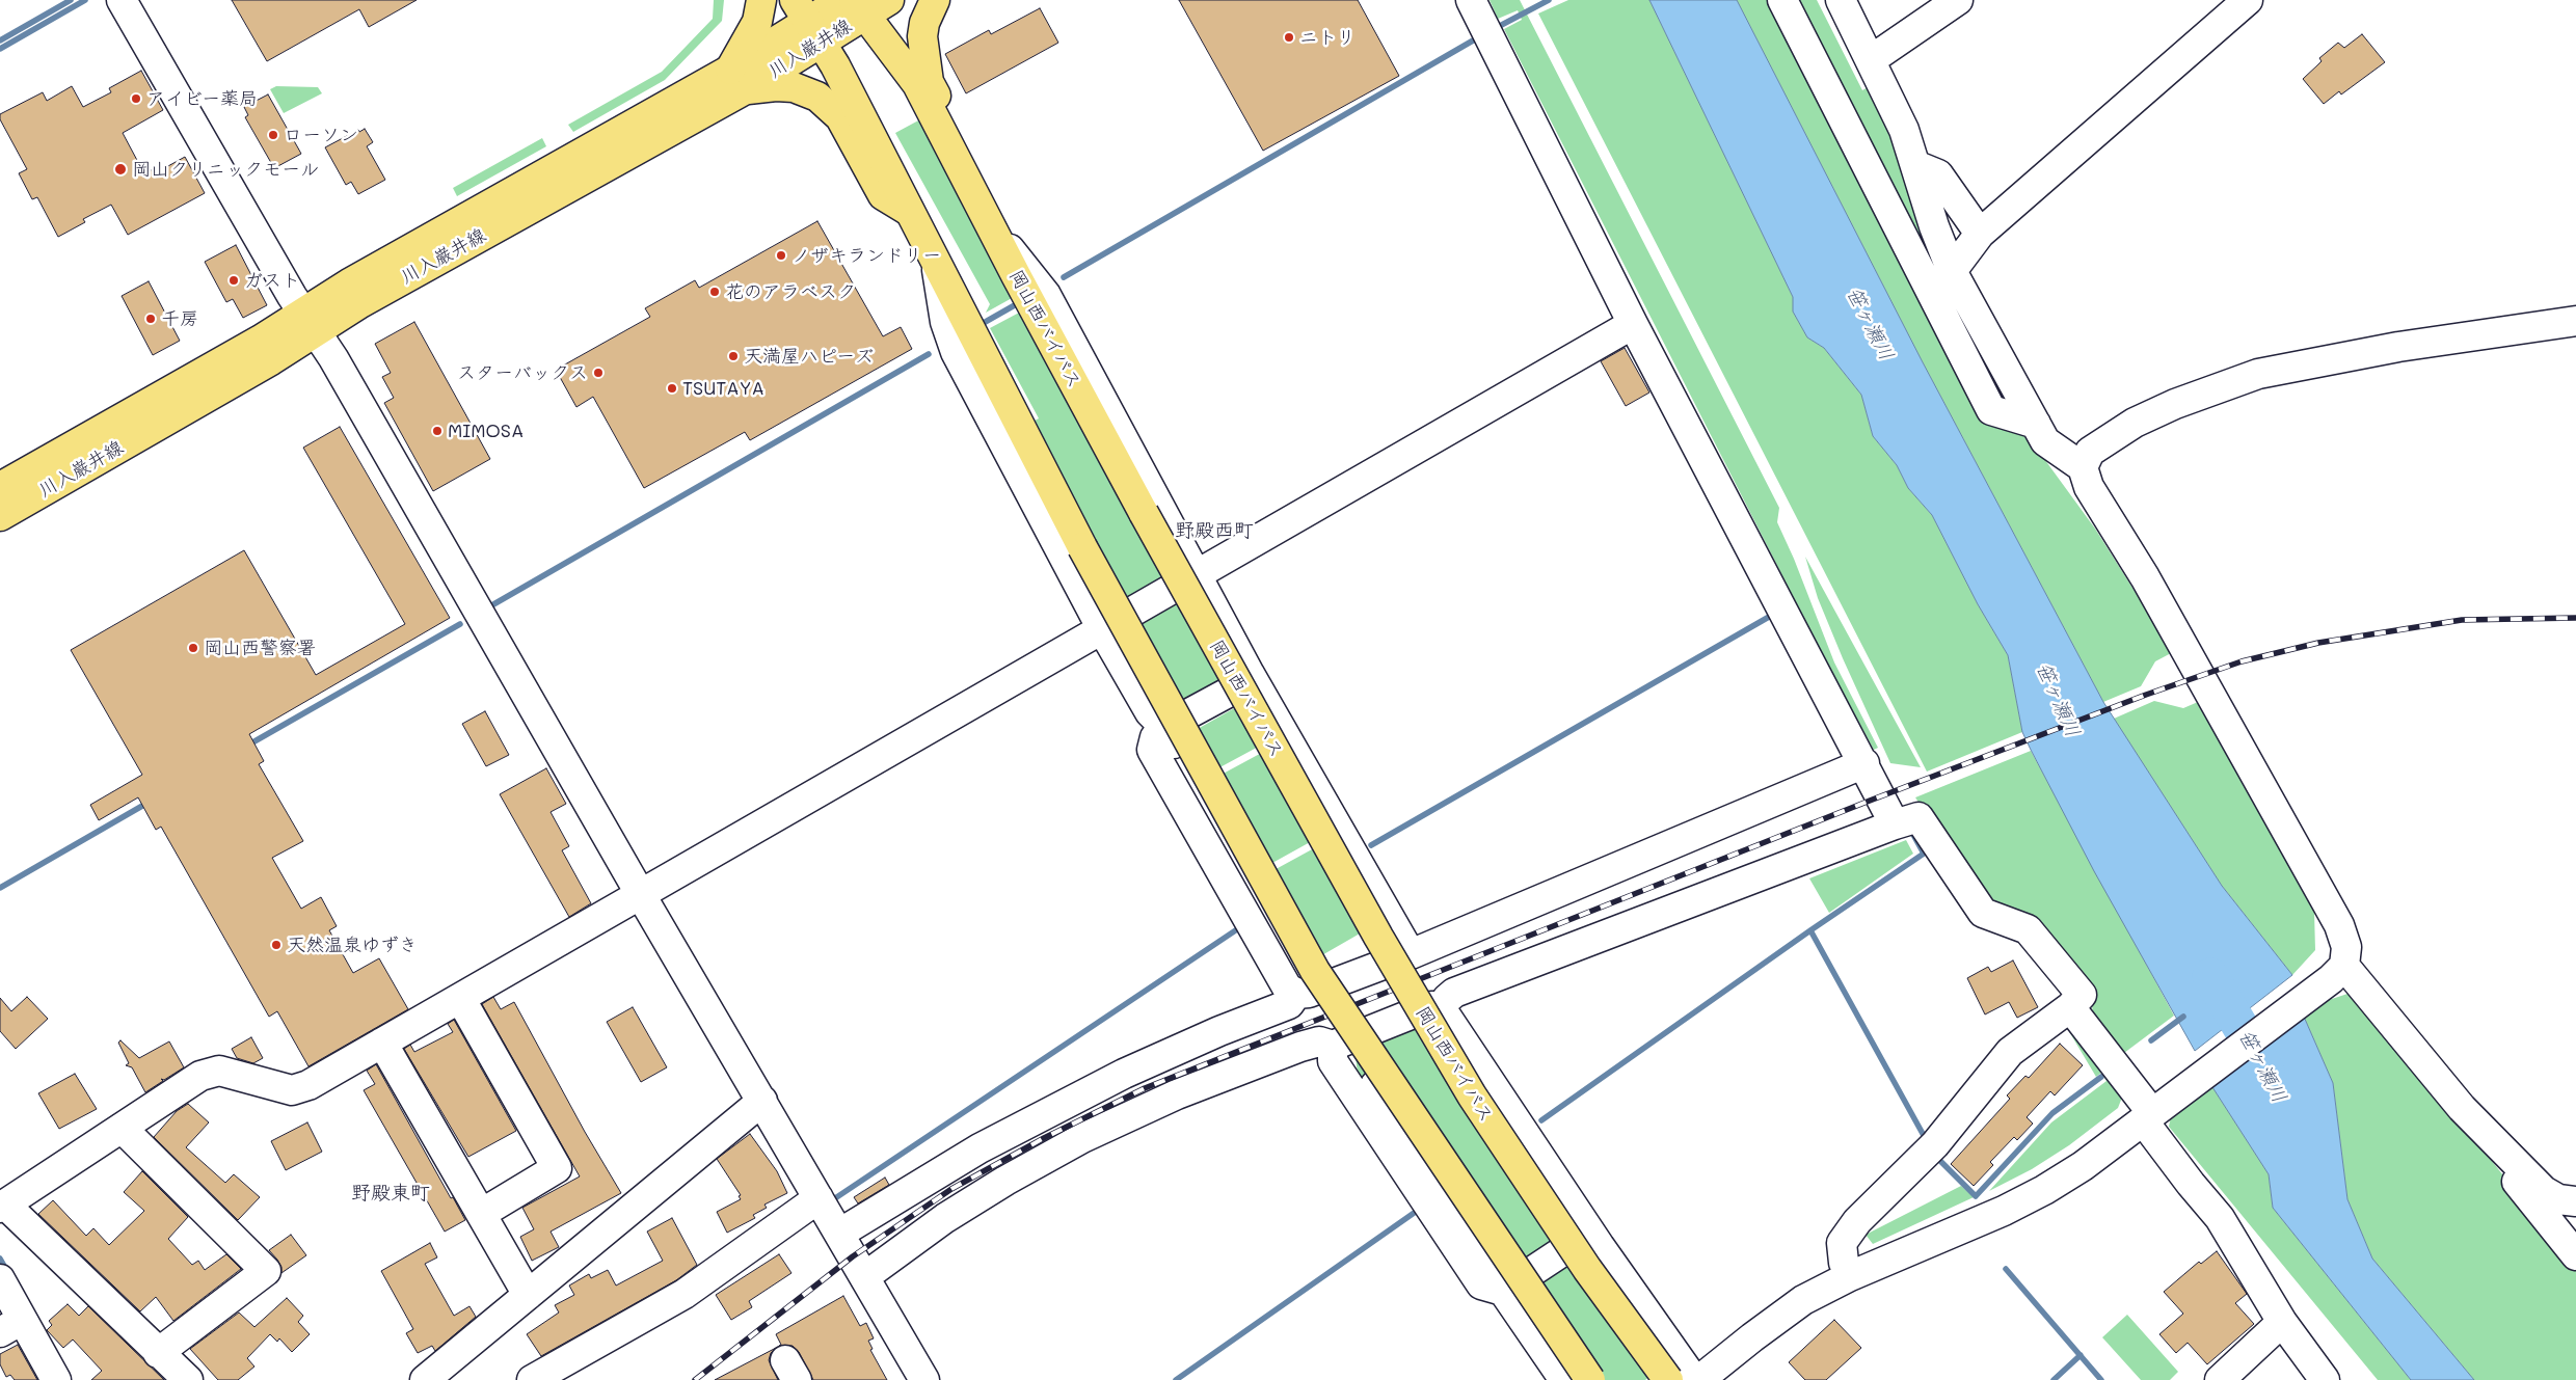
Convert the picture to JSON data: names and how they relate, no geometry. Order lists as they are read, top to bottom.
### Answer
{
  "streets": {
    "main road": ["川入巌井線", "岡山西バイパス"]
  },
  "crossings": [
    ["川入巌井線", "岡山西バイパス"]
  ],
  "districts": ["野殿西町", "野殿東町"],
  "water": ["笹ヶ瀬川"],
  "places": [
    "ニトリ",
    "アイビー薬局",
    "ローソン",
    "岡山クリニックモール",
    "ノザキランドリー",
    "ガスト",
    "花のアラベスク",
    "千房",
    "天満屋ハピーズ",
    "スターバックス",
    "TSUTAYA",
    "MIMOSA",
    "岡山西警察署",
    "天然温泉ゆずき"
  ]
}
